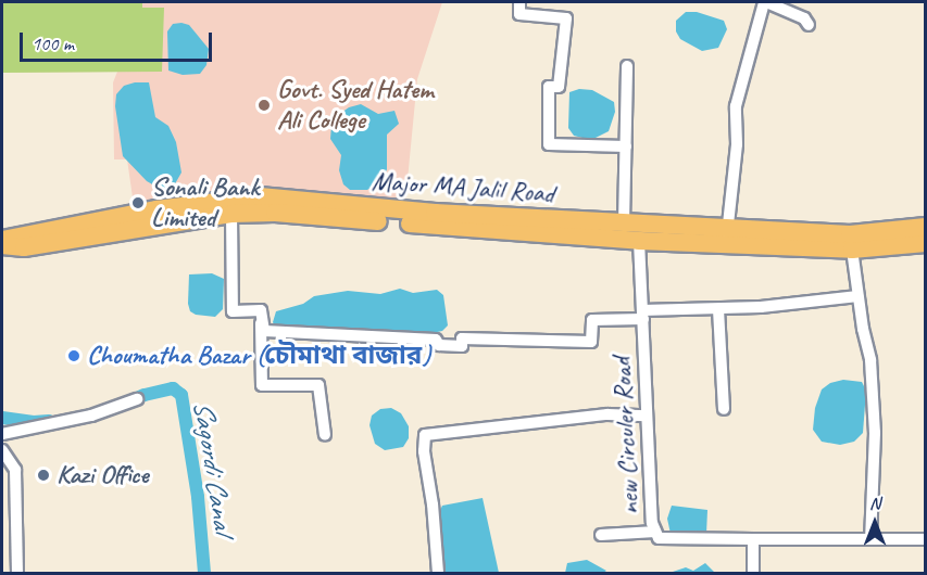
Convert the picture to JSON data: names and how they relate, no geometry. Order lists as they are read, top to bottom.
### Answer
{
  "streets": {
    "main road": ["Major MA Jalil Road"],
    "street": ["new Circuler Road"]
  },
  "crossings": [
    ["Major MA Jalil Road", "new Circuler Road"]
  ],
  "water": ["Sagordi Canal"],
  "places": [
    "Govt. Syed Hatem Ali College",
    "Sonali Bank Limited",
    "Choumatha Bazar (চৌমাথা বাজার)",
    "Kazi Office"
  ],
  "scale_bar": "100 m",
  "north": "top"
}
